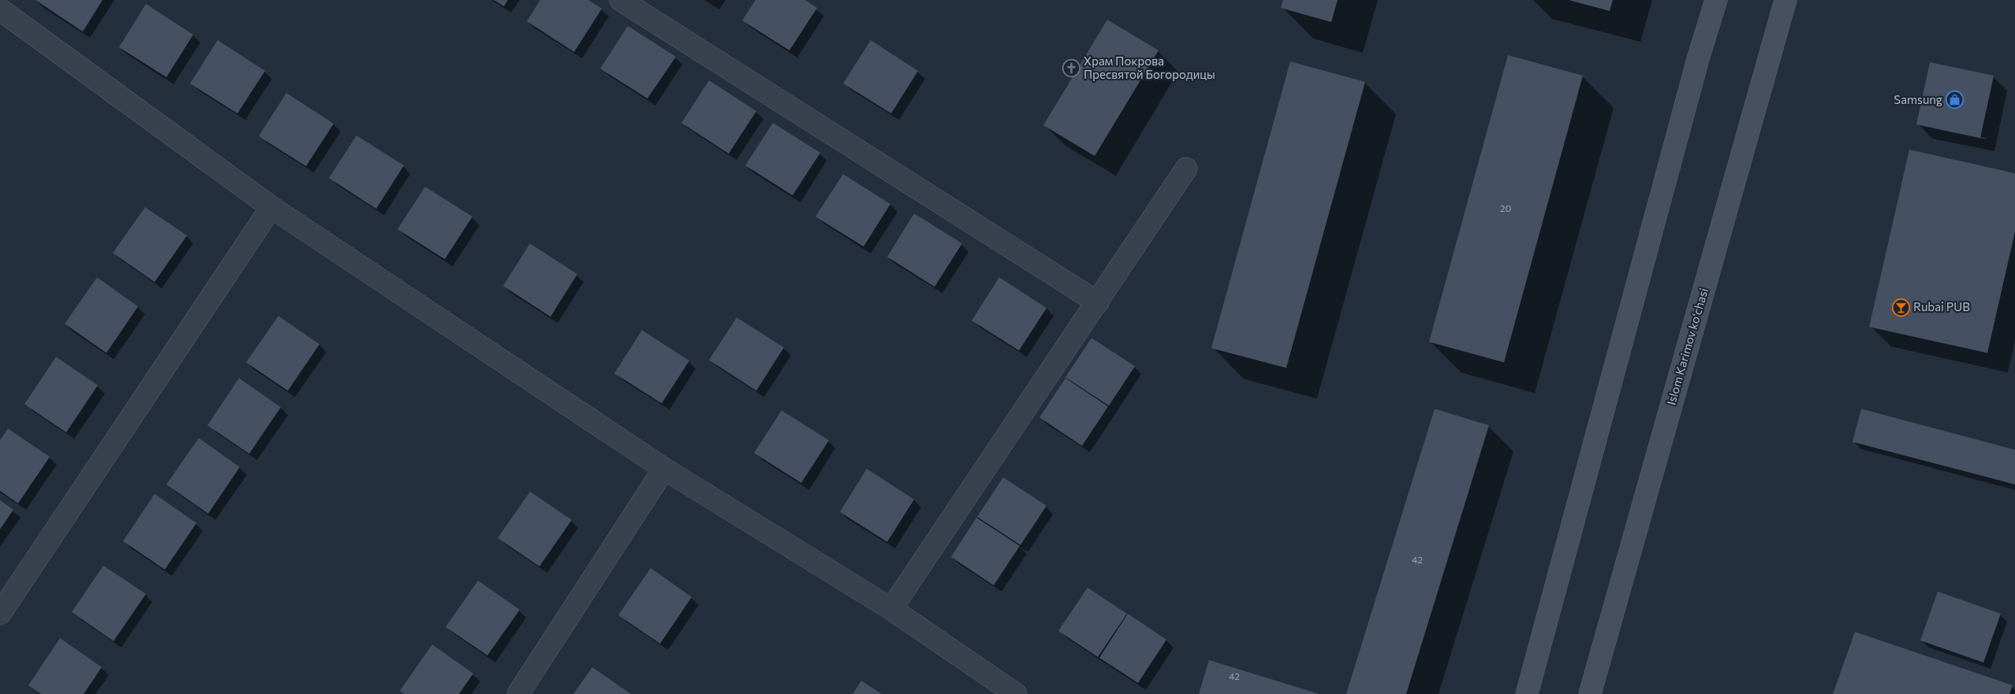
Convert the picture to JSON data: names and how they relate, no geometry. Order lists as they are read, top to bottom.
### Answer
{
  "streets": {
    "main road": ["Islom Karimov ko‘chasi"]
  },
  "places": {
    "church": ["Храм Покрова Пресвятой Богородицы"],
    "shop": ["Samsung"],
    "bar": ["Rubai PUB"]
  },
  "house_numbers": ["20", "42", "42"]
}
